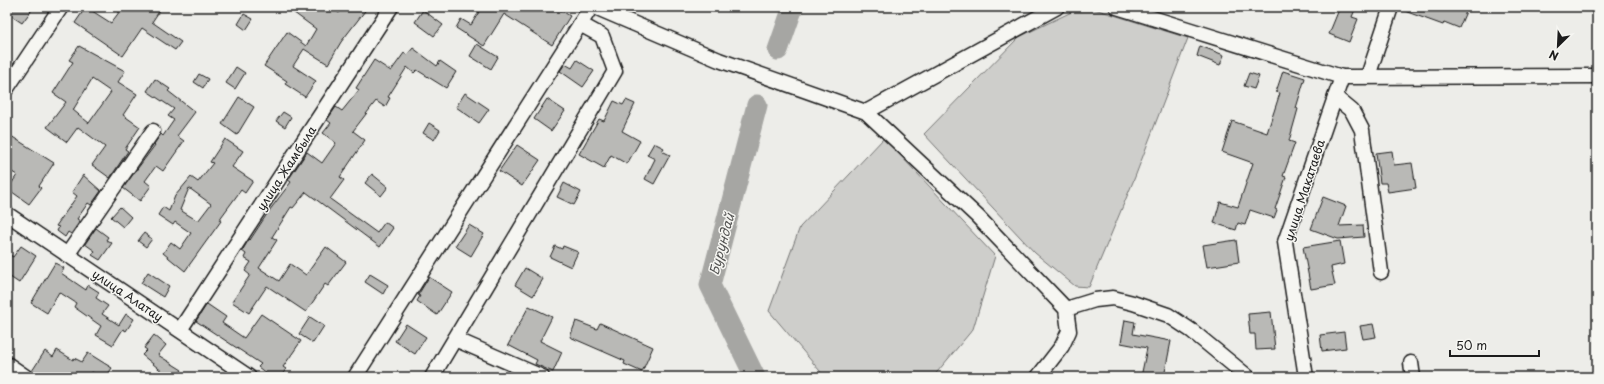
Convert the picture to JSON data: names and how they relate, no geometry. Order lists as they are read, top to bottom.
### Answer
{
  "streets": {
    "street": ["улица Жамбыла", "улица Макатаева", "улица Алатау"]
  },
  "crossings": [
    ["улица Жамбыла", "улица Алатау"]
  ],
  "water": ["Бурундай"],
  "scale_bar": "50 m",
  "north": "bottom left"
}
